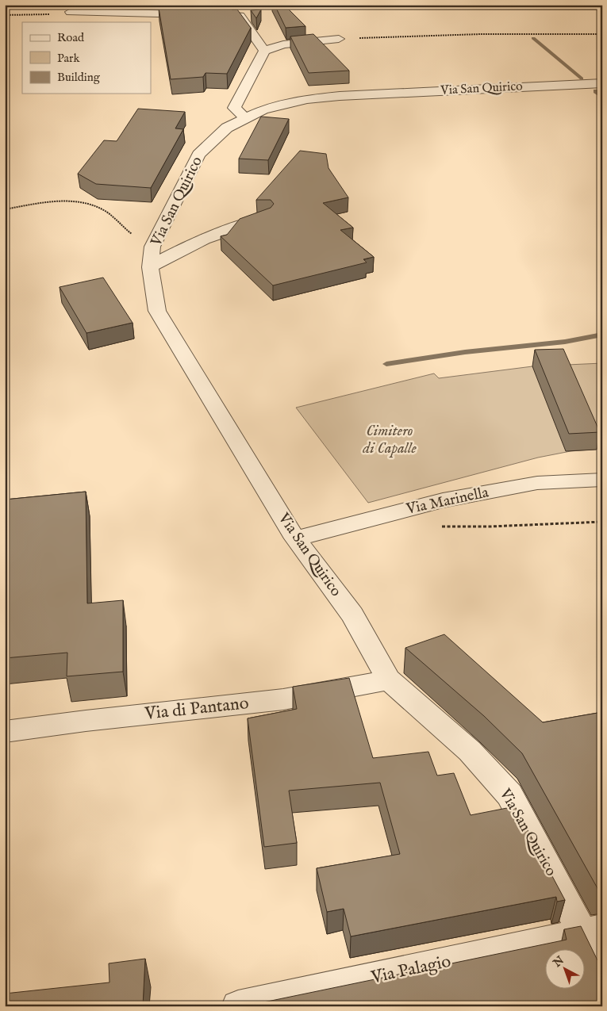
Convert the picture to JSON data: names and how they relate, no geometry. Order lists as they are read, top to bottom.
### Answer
{
  "streets": {
    "street": [
      "Via San Quirico",
      "Via Marinella",
      "Via di Pantano",
      "Via Palagio"
    ]
  },
  "crossings": [
    ["Via San Quirico", "Via Marinella"],
    ["Via San Quirico", "Via di Pantano"],
    ["Via San Quirico", "Via Palagio"]
  ],
  "parks": ["Cimitero di Capalle"],
  "legend": ["Road", "Park", "Building"],
  "north": "top left"
}
